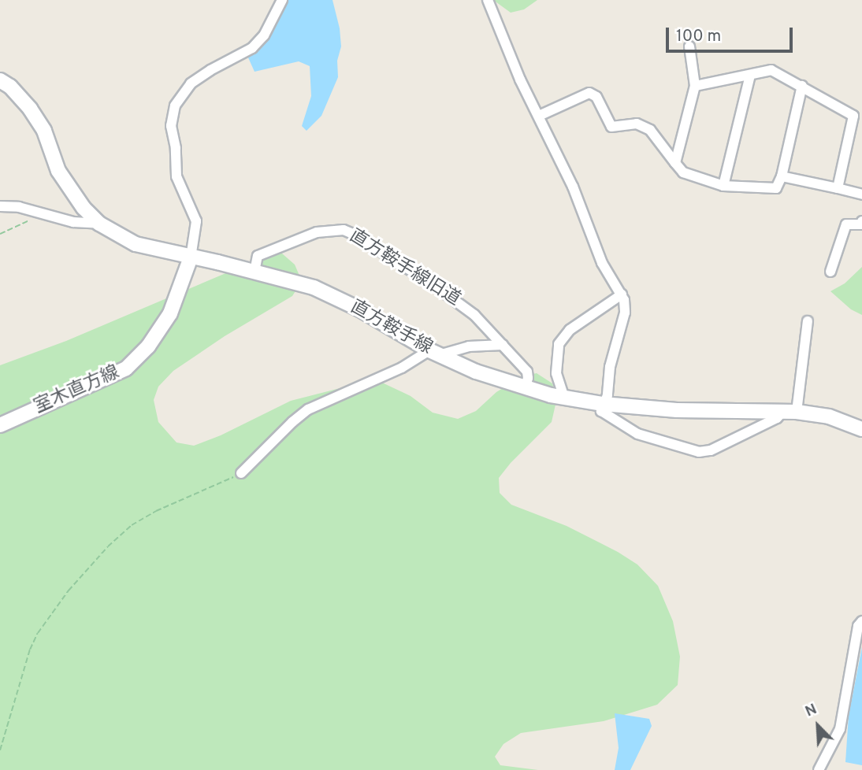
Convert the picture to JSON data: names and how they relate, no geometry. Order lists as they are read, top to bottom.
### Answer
{
  "streets": {
    "main road": ["直方鞍手線", "室木直方線"],
    "street": ["直方鞍手線旧道"]
  },
  "crossings": [
    ["直方鞍手線旧道", "直方鞍手線"],
    ["直方鞍手線", "室木直方線"]
  ],
  "scale_bar": "100 m",
  "north": "top left"
}
